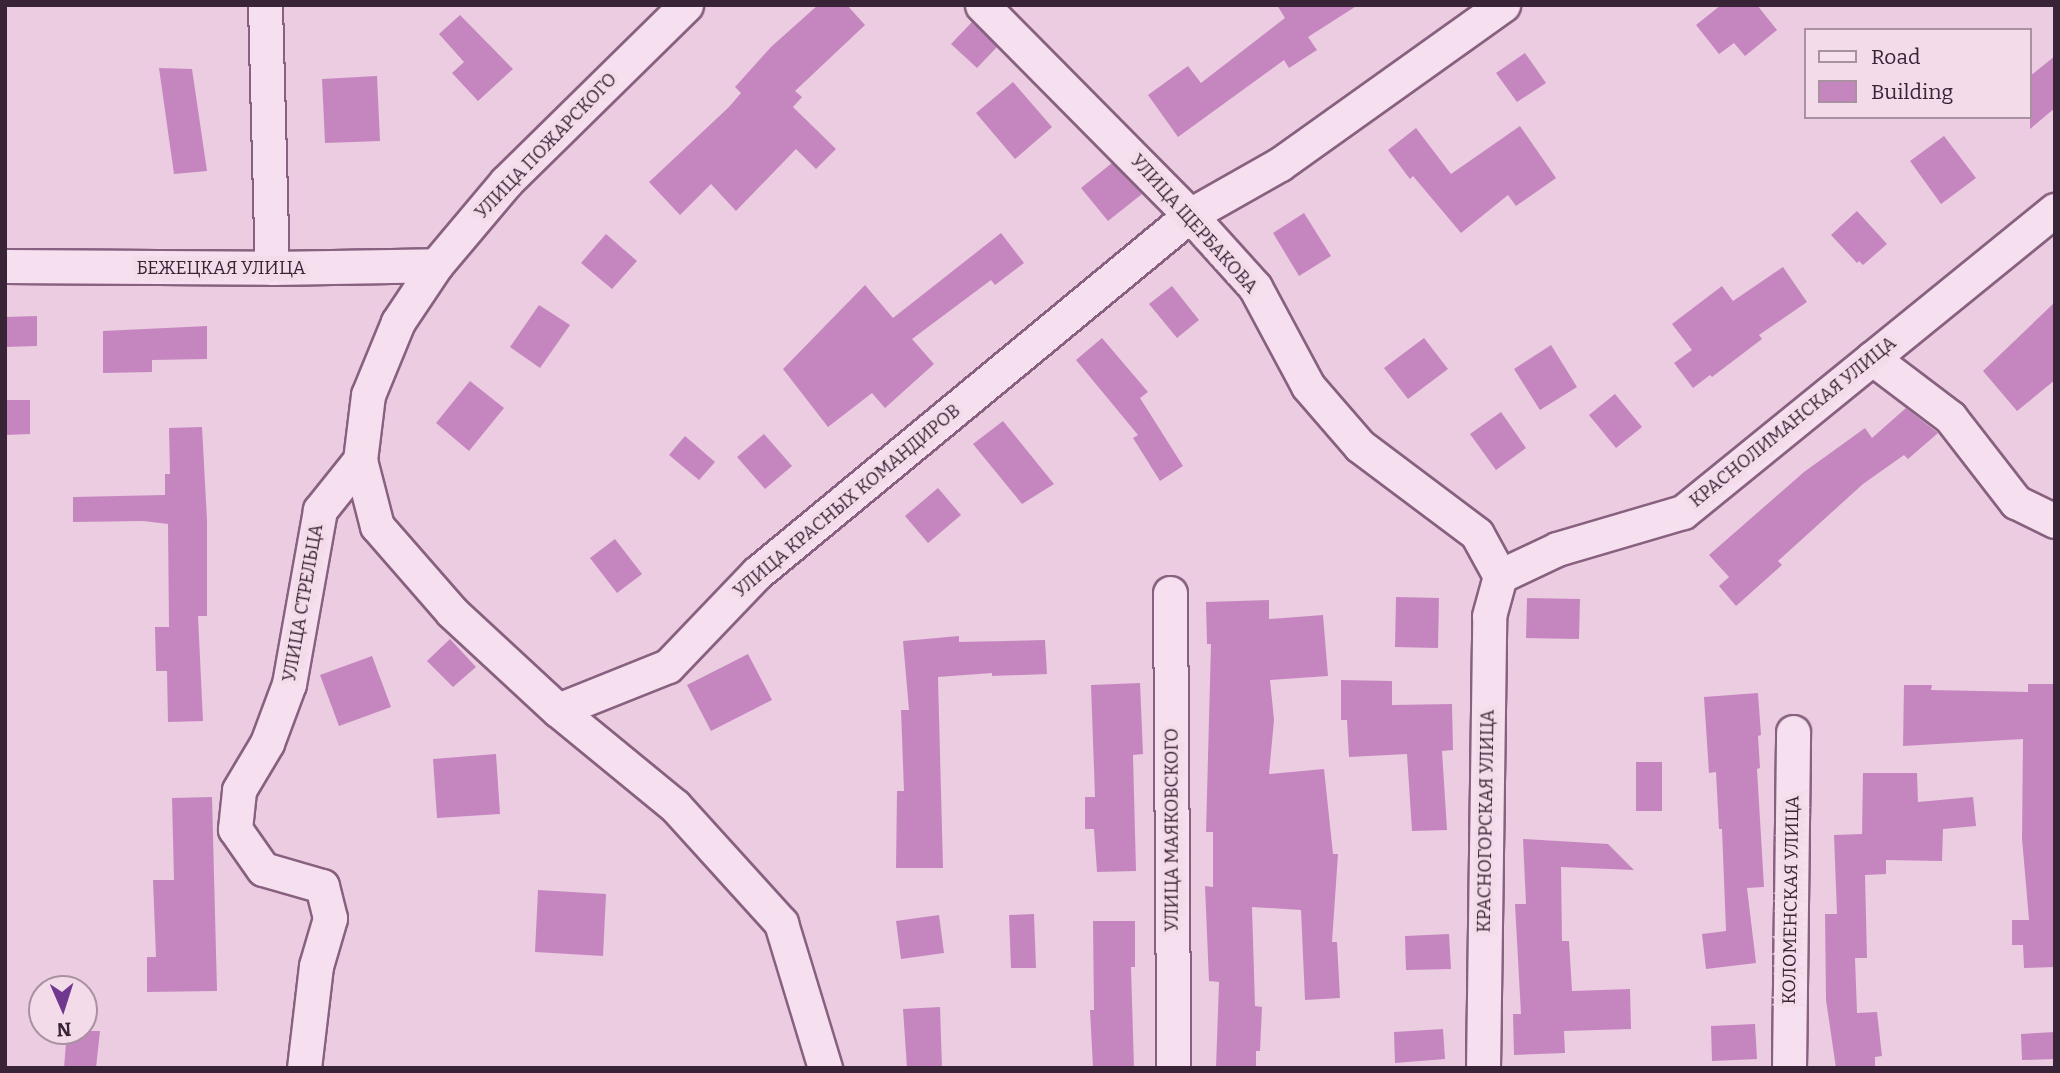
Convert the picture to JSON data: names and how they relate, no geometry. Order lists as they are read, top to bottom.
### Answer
{
  "streets": {
    "street": [
      "УЛИЦА ПОЖАРСКОГО",
      "УЛИЦА ЩЕРБАКОВА",
      "БЕЖЕЦКАЯ УЛИЦА",
      "КРАСНОЛИМАНСКАЯ УЛИЦА",
      "УЛИЦА КРАСНЫХ КОМАНДИРОВ",
      "УЛИЦА СТРЕЛЬЦА",
      "КРАСНОГОРСКАЯ УЛИЦА",
      "УЛИЦА МАЯКОВСКОГО",
      "КОЛОМЕНСКАЯ УЛИЦА"
    ]
  },
  "crossings": [
    ["УЛИЦА ПОЖАРСКОГО", "БЕЖЕЦКАЯ УЛИЦА"],
    ["УЛИЦА ПОЖАРСКОГО", "УЛИЦА КРАСНЫХ КОМАНДИРОВ"],
    ["УЛИЦА ПОЖАРСКОГО", "УЛИЦА СТРЕЛЬЦА"],
    ["УЛИЦА ЩЕРБАКОВА", "КРАСНОЛИМАНСКАЯ УЛИЦА"],
    ["УЛИЦА ЩЕРБАКОВА", "УЛИЦА КРАСНЫХ КОМАНДИРОВ"],
    ["УЛИЦА ЩЕРБАКОВА", "КРАСНОГОРСКАЯ УЛИЦА"],
    ["КРАСНОЛИМАНСКАЯ УЛИЦА", "КРАСНОГОРСКАЯ УЛИЦА"]
  ],
  "legend": ["Road", "Building"],
  "north": "bottom"
}
